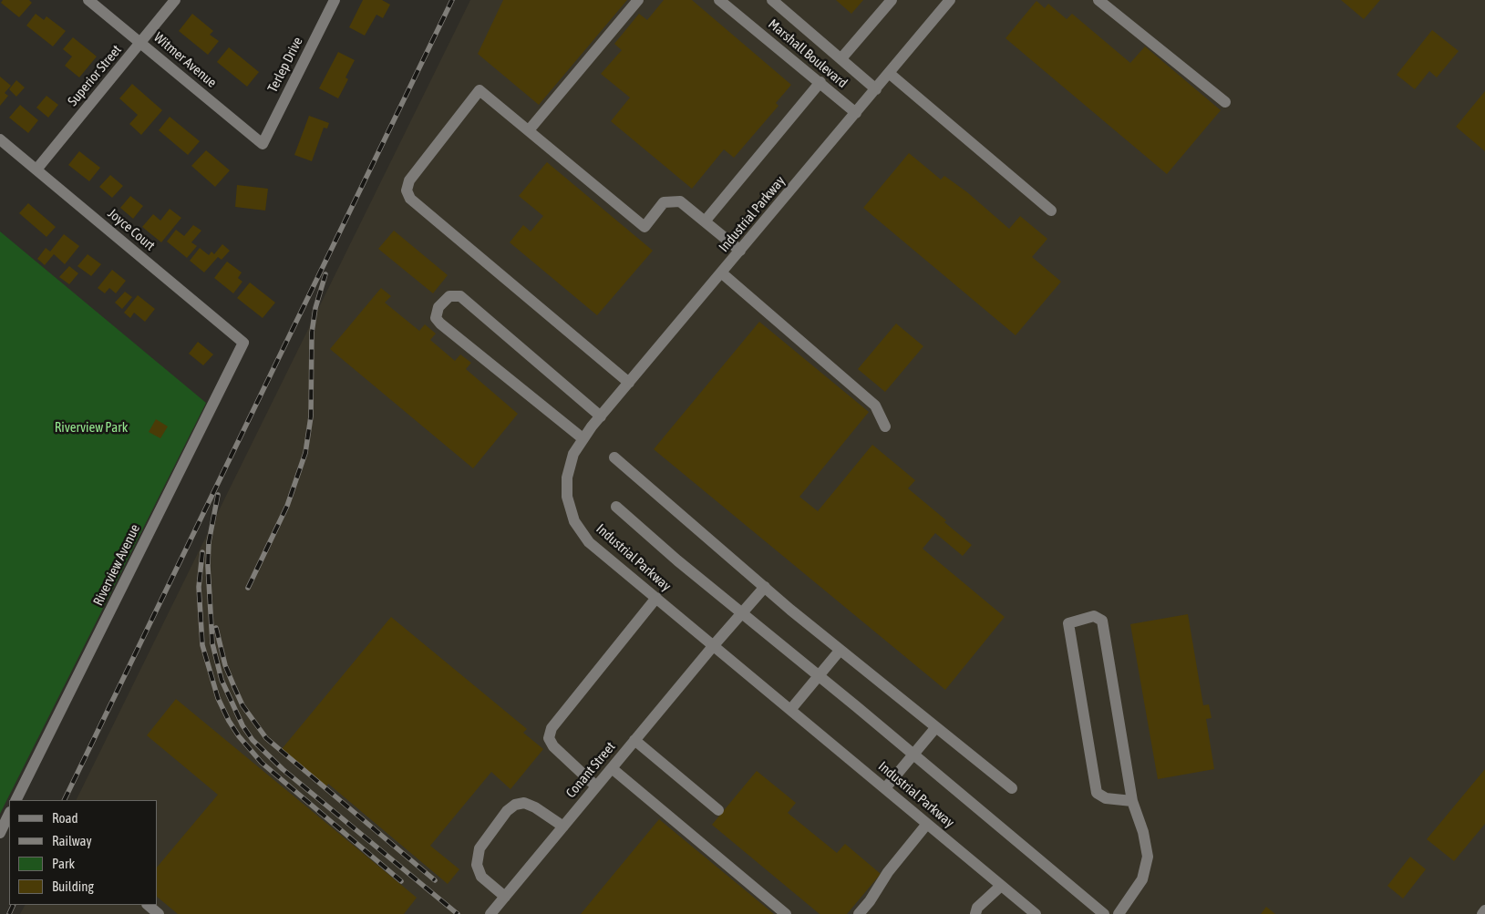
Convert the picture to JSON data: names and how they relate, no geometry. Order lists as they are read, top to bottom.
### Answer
{
  "streets": {
    "street": [
      "Marshall Boulevard",
      "Witmer Avenue",
      "Terlep Drive",
      "Superior Street",
      "Industrial Parkway",
      "Joyce Court",
      "Riverview Avenue",
      "Conant Street"
    ]
  },
  "crossings": [
    ["Marshall Boulevard", "Industrial Parkway"],
    ["Witmer Avenue", "Terlep Drive"],
    ["Witmer Avenue", "Superior Street"],
    ["Superior Street", "Joyce Court"],
    ["Industrial Parkway", "Conant Street"],
    ["Joyce Court", "Riverview Avenue"]
  ],
  "parks": ["Riverview Park"],
  "legend": [
    "Road",
    "Railway",
    "Park",
    "Building"
  ]
}
